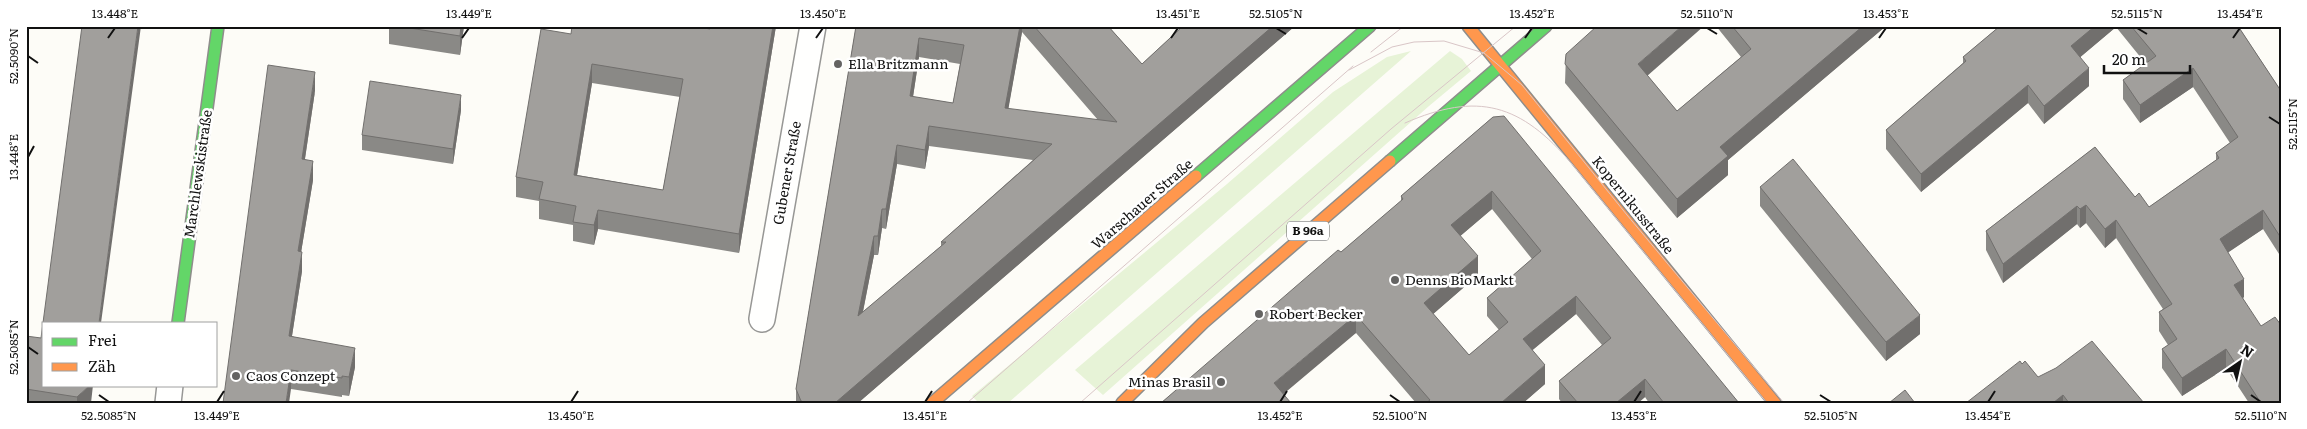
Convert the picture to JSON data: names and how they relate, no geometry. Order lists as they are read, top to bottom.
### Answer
{
  "streets": {
    "main road": [
      "Marchlewskistraße",
      "Warschauer Straße",
      "Kopernikusstraße",
      "B 96a"
    ],
    "street": ["Gubener Straße"]
  },
  "crossings": [
    ["Kopernikusstraße", "B 96a"]
  ],
  "places": [
    "Ella Britzmann",
    "Denns BioMarkt",
    "Robert Becker",
    "Caos Conzept",
    "Minas Brasil"
  ],
  "legend": ["Frei", "Zäh"],
  "scale_bar": "20 m",
  "north": "top right",
  "coordinates": [
    "13.448°E",
    "13.449°E",
    "13.450°E",
    "13.451°E",
    "52.5105°N",
    "13.452°E",
    "52.5110°N",
    "13.453°E",
    "52.5115°N",
    "13.454°E",
    "52.5090°N",
    "52.5085°N",
    "52.5100°N"
  ]
}
